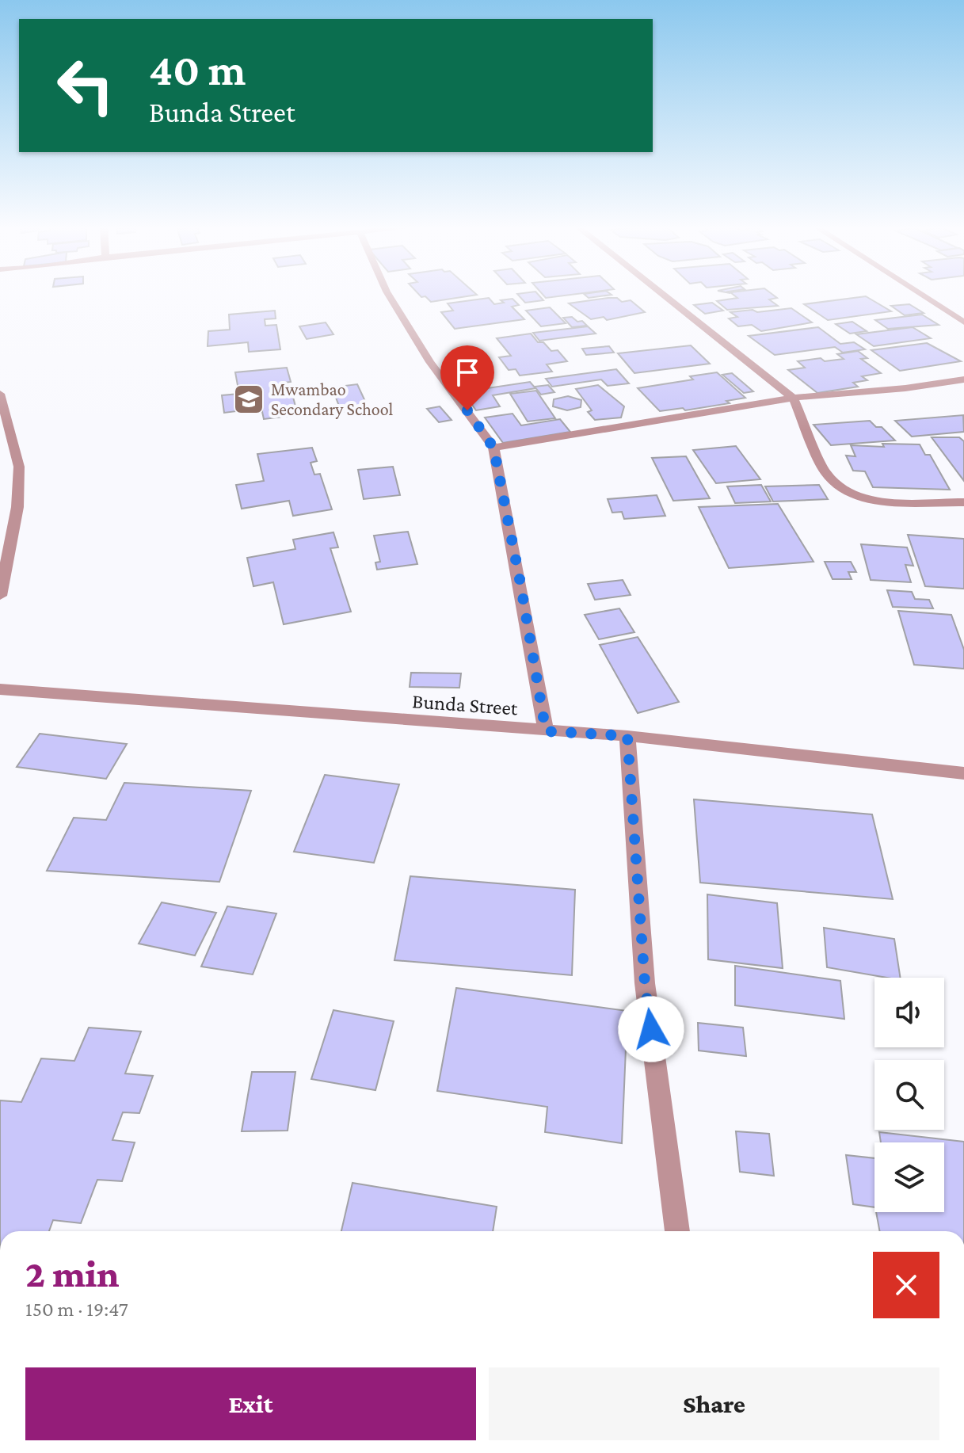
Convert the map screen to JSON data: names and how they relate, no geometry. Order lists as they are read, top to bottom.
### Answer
{
  "streets": {
    "street": ["Bunda Street"]
  },
  "places": {
    "school or university": ["Mwambao Secondary School"]
  },
  "page": {
    "turn": ["40 m", "Bunda Street"],
    "heading": ["2 min", "150 m · 19:47"],
    "buttons": ["Exit", "Share"]
  }
}
